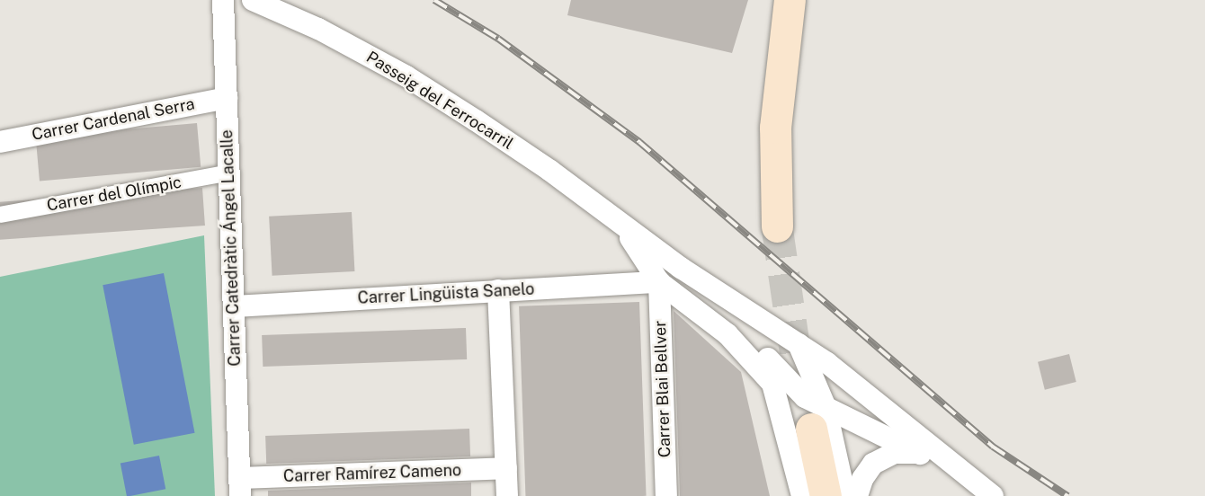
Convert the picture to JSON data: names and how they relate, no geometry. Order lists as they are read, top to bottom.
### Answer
{
  "streets": {
    "street": [
      "Passeig del Ferrocarril",
      "Carrer Cardenal Serra",
      "Carrer del Olímpic",
      "Carrer Catedràtic Ángel Lacalle",
      "Carrer Lingüista Sanelo",
      "Carrer Blai Bellver",
      "Carrer Ramírez Cameno"
    ]
  },
  "crossings": [
    ["Passeig del Ferrocarril", "Carrer Lingüista Sanelo"],
    ["Passeig del Ferrocarril", "Carrer Blai Bellver"],
    ["Carrer Cardenal Serra", "Carrer Catedràtic Ángel Lacalle"],
    ["Carrer del Olímpic", "Carrer Catedràtic Ángel Lacalle"],
    ["Carrer Catedràtic Ángel Lacalle", "Carrer Lingüista Sanelo"],
    ["Carrer Catedràtic Ángel Lacalle", "Carrer Ramírez Cameno"],
    ["Carrer Lingüista Sanelo", "Carrer Blai Bellver"]
  ]
}
